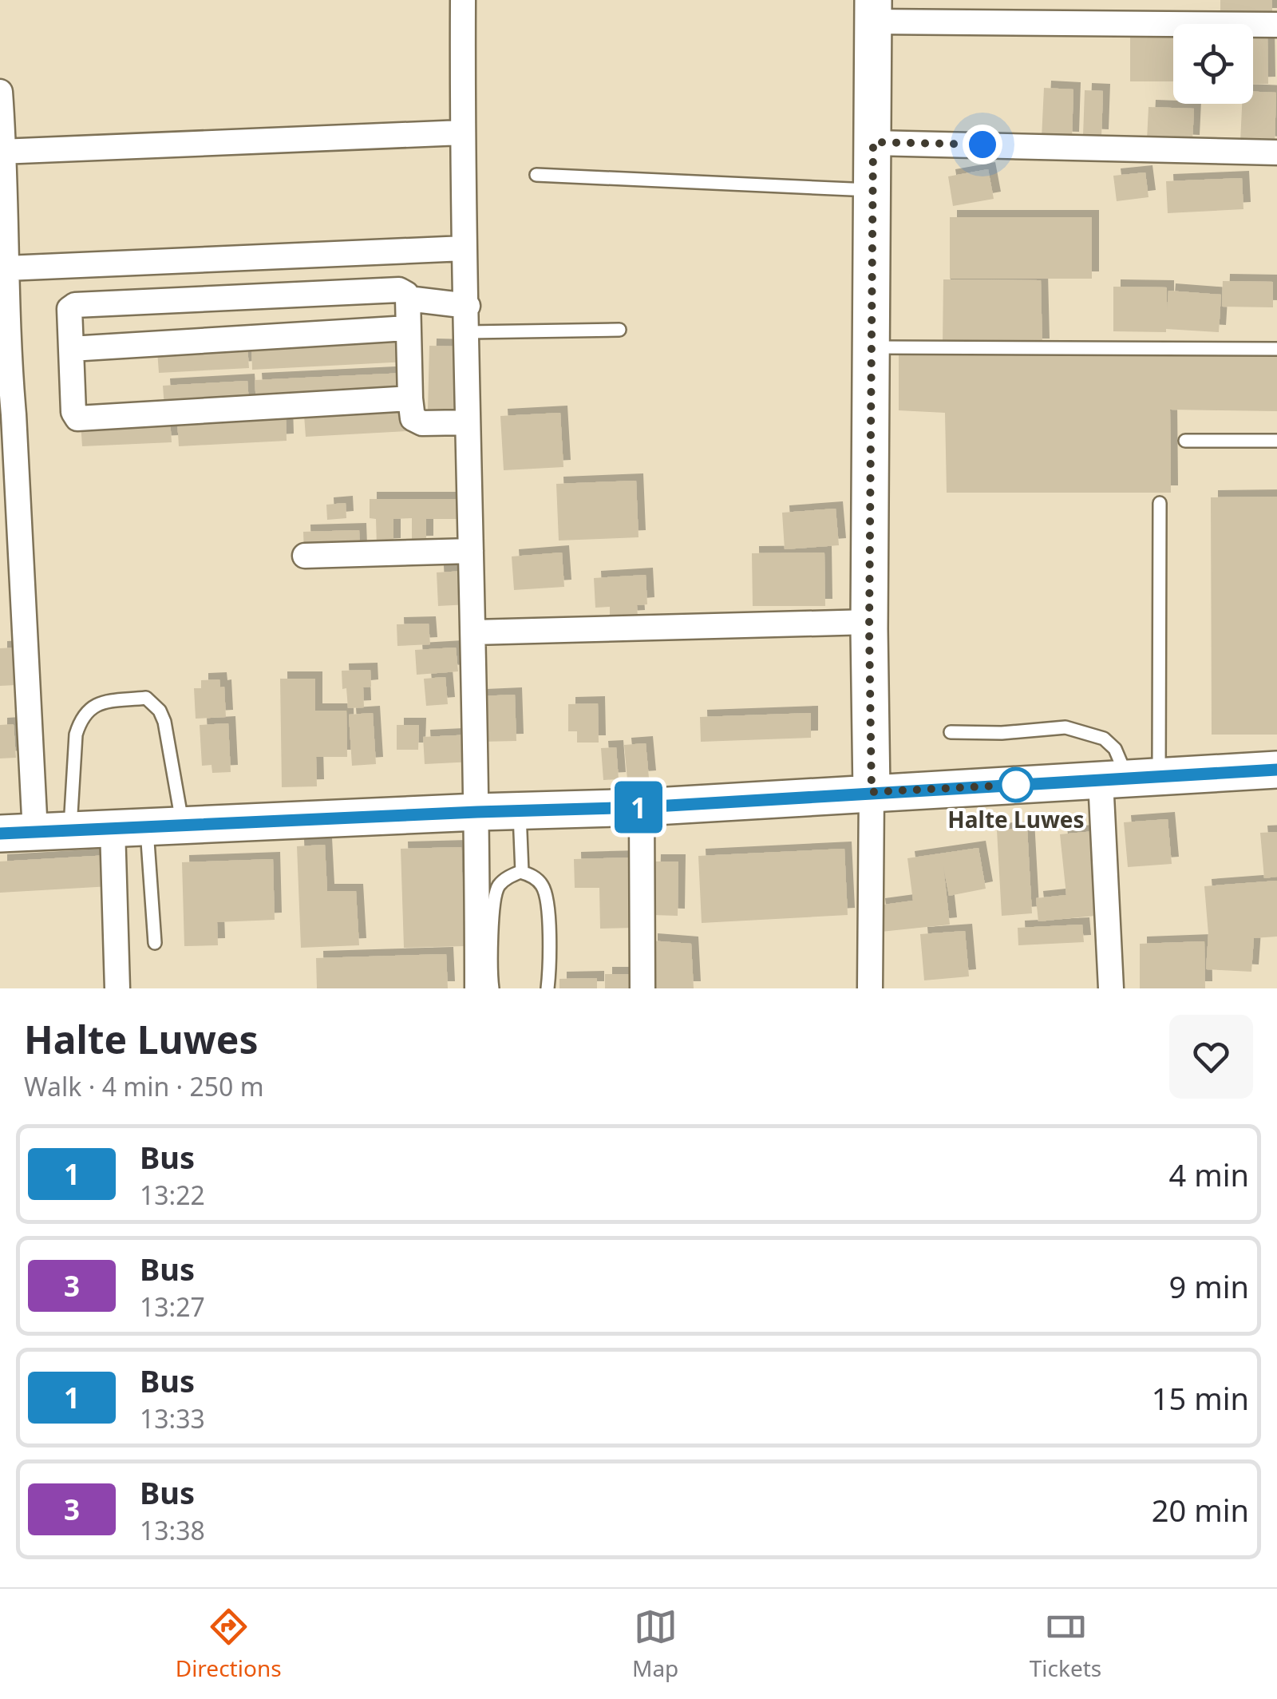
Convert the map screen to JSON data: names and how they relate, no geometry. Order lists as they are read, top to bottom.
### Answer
{
  "places": ["Halte Luwes"],
  "lines": ["bus line 1"],
  "page": {
    "on_map": "1",
    "heading": ["Halte Luwes", "Walk · 4 min · 250 m"],
    "list": [
      {
        "mark": "1",
        "name": "Bus",
        "note": "13:22",
        "value": "4 min"
      },
      {
        "mark": "3",
        "name": "Bus",
        "note": "13:27",
        "value": "9 min"
      },
      {
        "mark": "1",
        "name": "Bus",
        "note": "13:33",
        "value": "15 min"
      },
      {
        "mark": "3",
        "name": "Bus",
        "note": "13:38",
        "value": "20 min"
      }
    ],
    "tabs": ["Directions", "Map", "Tickets"]
  }
}
